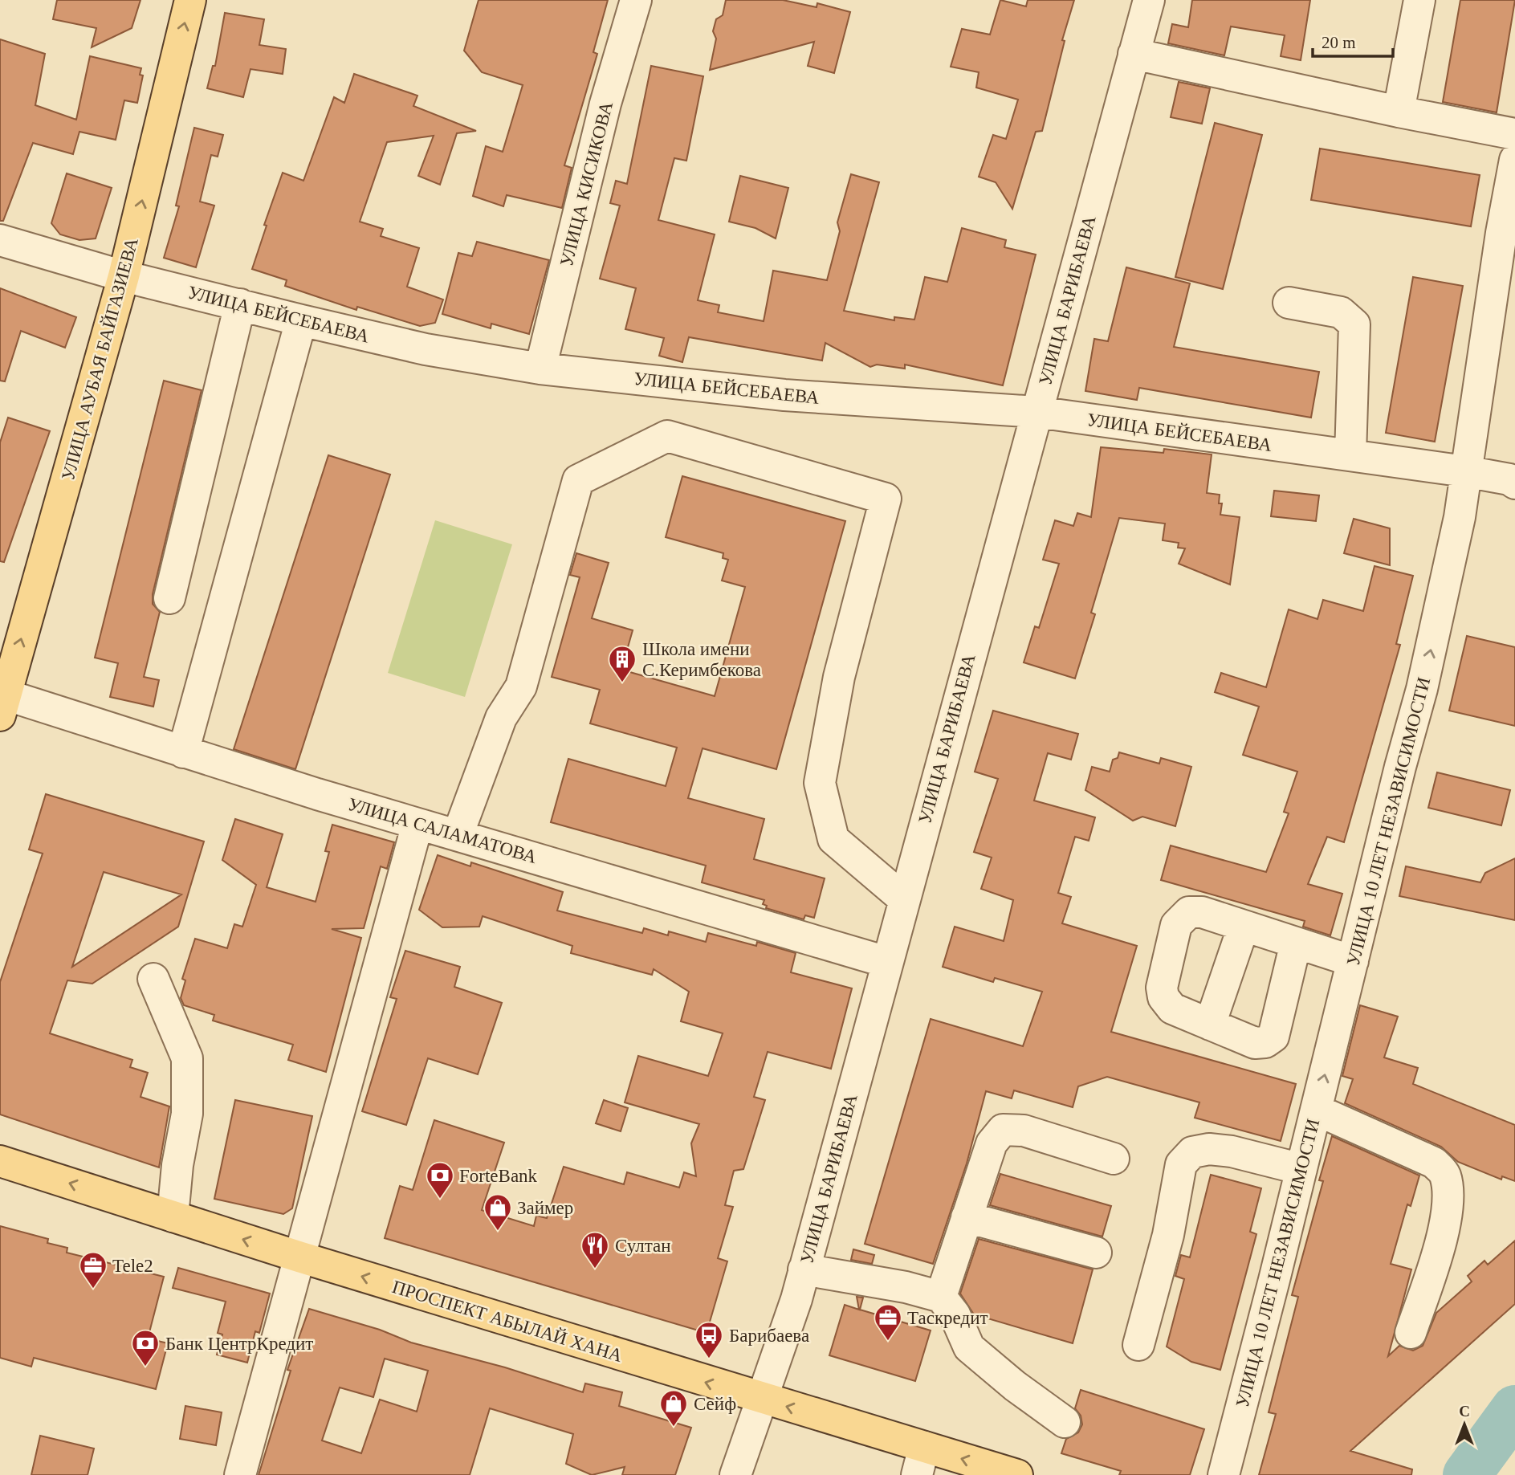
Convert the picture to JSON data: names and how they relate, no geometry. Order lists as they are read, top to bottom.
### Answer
{
  "streets": {
    "main road": ["УЛИЦА АУБАЯ БАЙГАЗИЕВА", "ПРОСПЕКТ АБЫЛАЙ ХАНА"],
    "street": [
      "УЛИЦА КИСИКОВА",
      "УЛИЦА БАРИБАЕВА",
      "УЛИЦА БЕЙСЕБАЕВА",
      "УЛИЦА 10 ЛЕТ НЕЗАВИСИМОСТИ",
      "УЛИЦА САЛАМАТОВА"
    ]
  },
  "crossings": [
    ["УЛИЦА КИСИКОВА", "УЛИЦА БЕЙСЕБАЕВА"],
    ["УЛИЦА БАРИБАЕВА", "УЛИЦА БЕЙСЕБАЕВА"],
    ["УЛИЦА БАРИБАЕВА", "УЛИЦА САЛАМАТОВА"],
    ["УЛИЦА БАРИБАЕВА", "ПРОСПЕКТ АБЫЛАЙ ХАНА"],
    ["УЛИЦА БЕЙСЕБАЕВА", "УЛИЦА АУБАЯ БАЙГАЗИЕВА"],
    ["УЛИЦА БЕЙСЕБАЕВА", "УЛИЦА 10 ЛЕТ НЕЗАВИСИМОСТИ"],
    ["УЛИЦА АУБАЯ БАЙГАЗИЕВА", "УЛИЦА САЛАМАТОВА"]
  ],
  "one_way": ["УЛИЦА АУБАЯ БАЙГАЗИЕВА", "УЛИЦА 10 ЛЕТ НЕЗАВИСИМОСТИ", "ПРОСПЕКТ АБЫЛАЙ ХАНА"],
  "places": {
    "building": ["Школа имени С.Керимбекова"],
    "bank": ["ForteBank", "Банк ЦентрКредит"],
    "shop": ["Займер", "Сейф"],
    "restaurant": ["Султан"],
    "office": ["Tele2", "Таскредит"],
    "bus stop": ["Барибаева"]
  },
  "scale_bar": "20 m",
  "north": "top"
}
